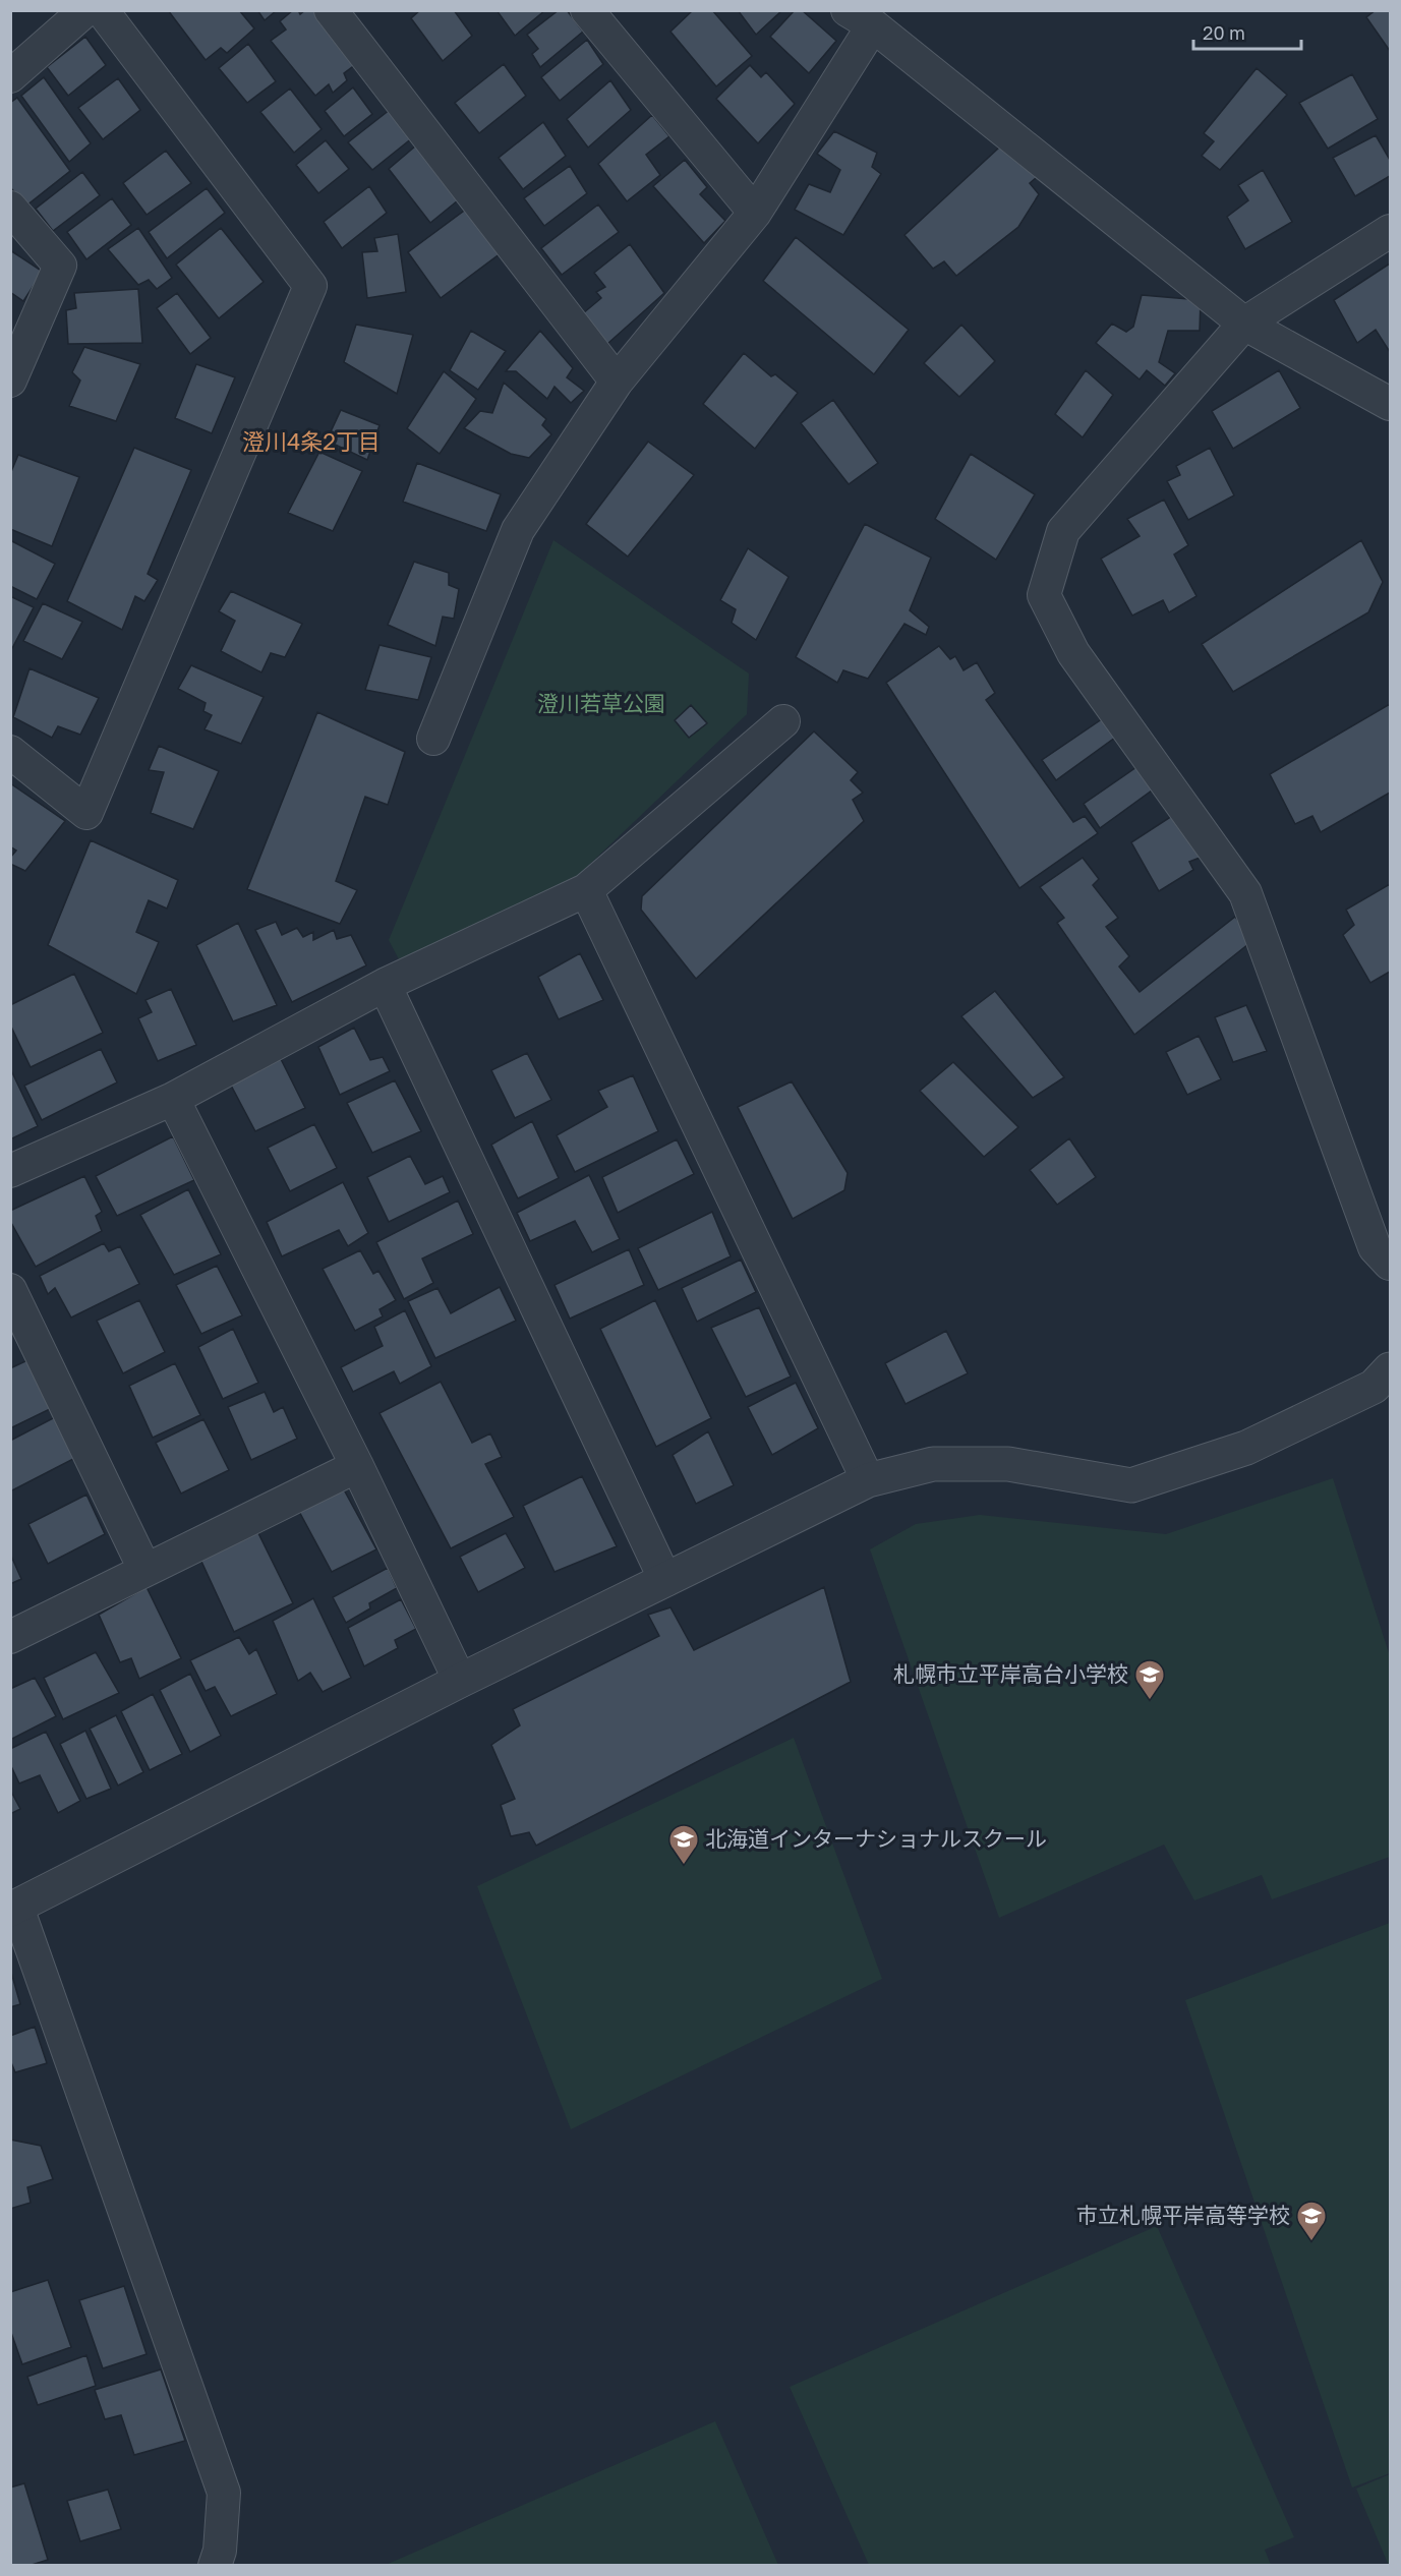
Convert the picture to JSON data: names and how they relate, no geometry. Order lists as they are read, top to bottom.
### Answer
{
  "districts": ["澄川4条2丁目"],
  "parks": ["澄川若草公園"],
  "places": {
    "school or university": ["札幌市立平岸高台小学校", "北海道インターナショナルスクール", "市立札幌平岸高等学校"]
  },
  "scale_bar": "20 m"
}
